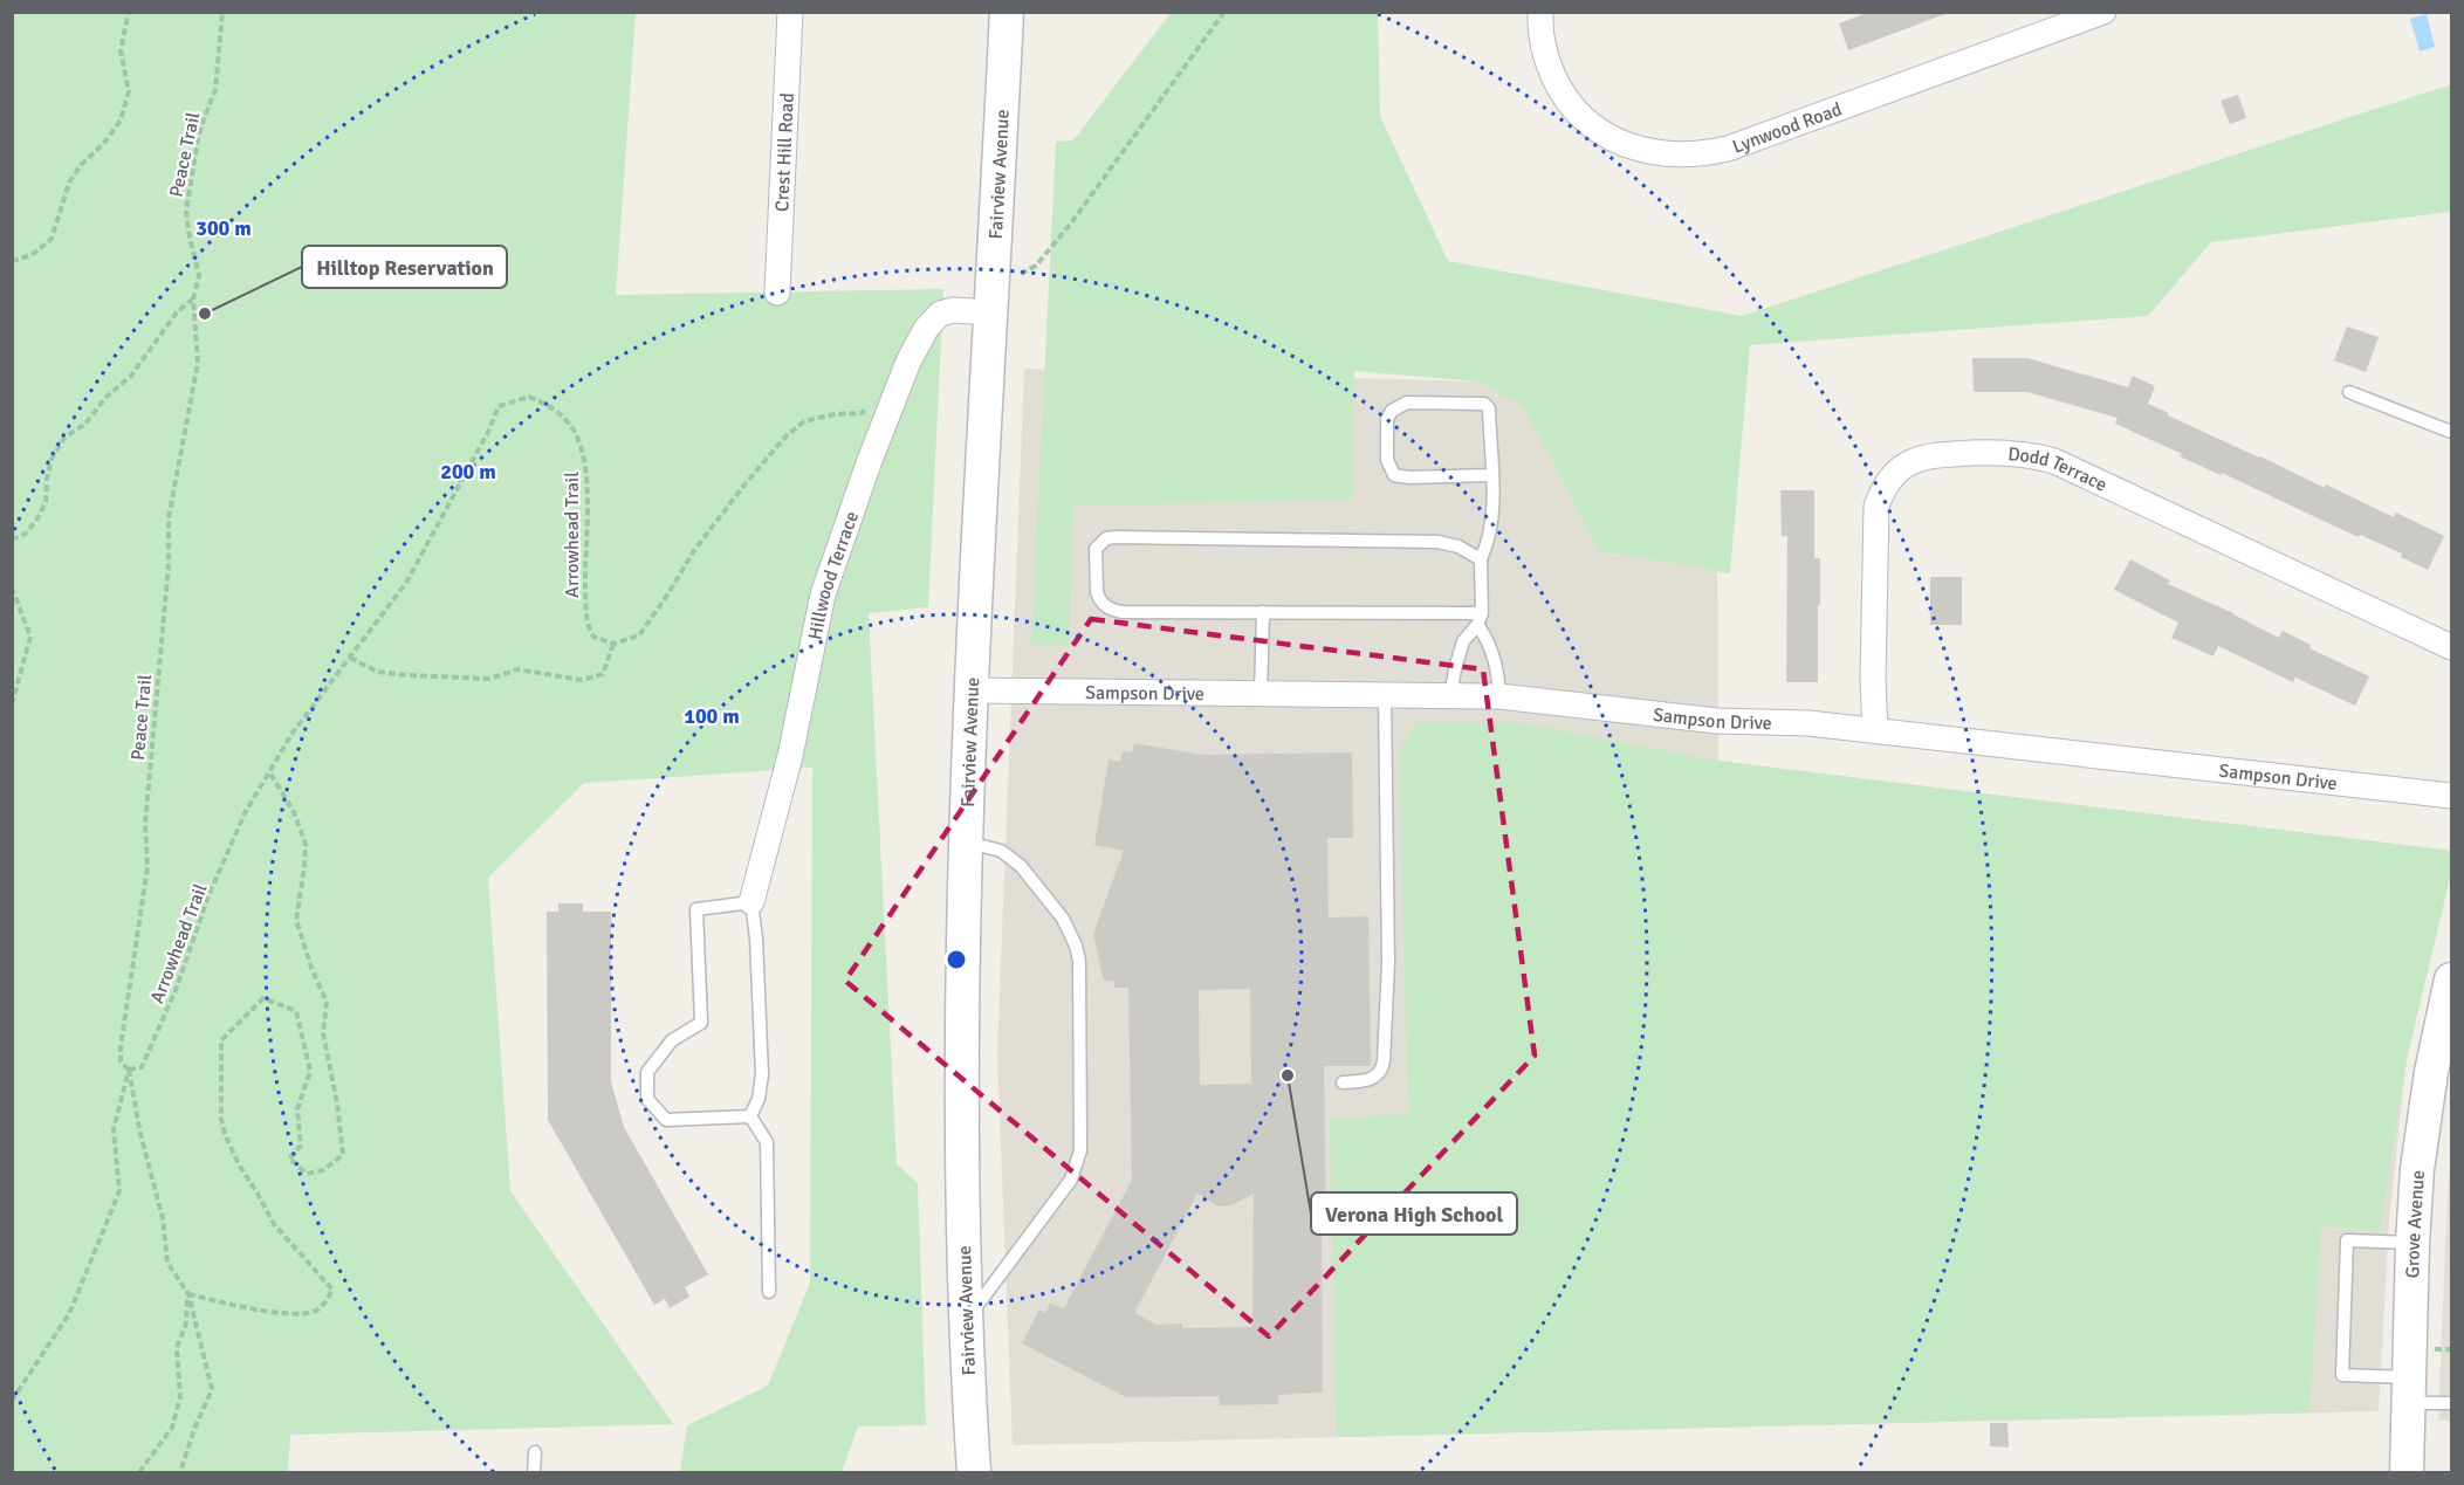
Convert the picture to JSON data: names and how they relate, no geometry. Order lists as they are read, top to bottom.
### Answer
{
  "streets": {
    "main road": ["Fairview Avenue", "Grove Avenue"],
    "street": [
      "Lynwood Road",
      "Crest Hill Road",
      "Dodd Terrace",
      "Hillwood Terrace",
      "Sampson Drive"
    ],
    "path": ["Peace Trail", "Arrowhead Trail"]
  },
  "crossings": [
    ["Peace Trail", "Arrowhead Trail"],
    ["Fairview Avenue", "Hillwood Terrace"],
    ["Fairview Avenue", "Sampson Drive"],
    ["Dodd Terrace", "Sampson Drive"]
  ],
  "places": ["Hilltop Reservation", "Verona High School"],
  "rings": ["300 m", "200 m", "100 m"]
}
